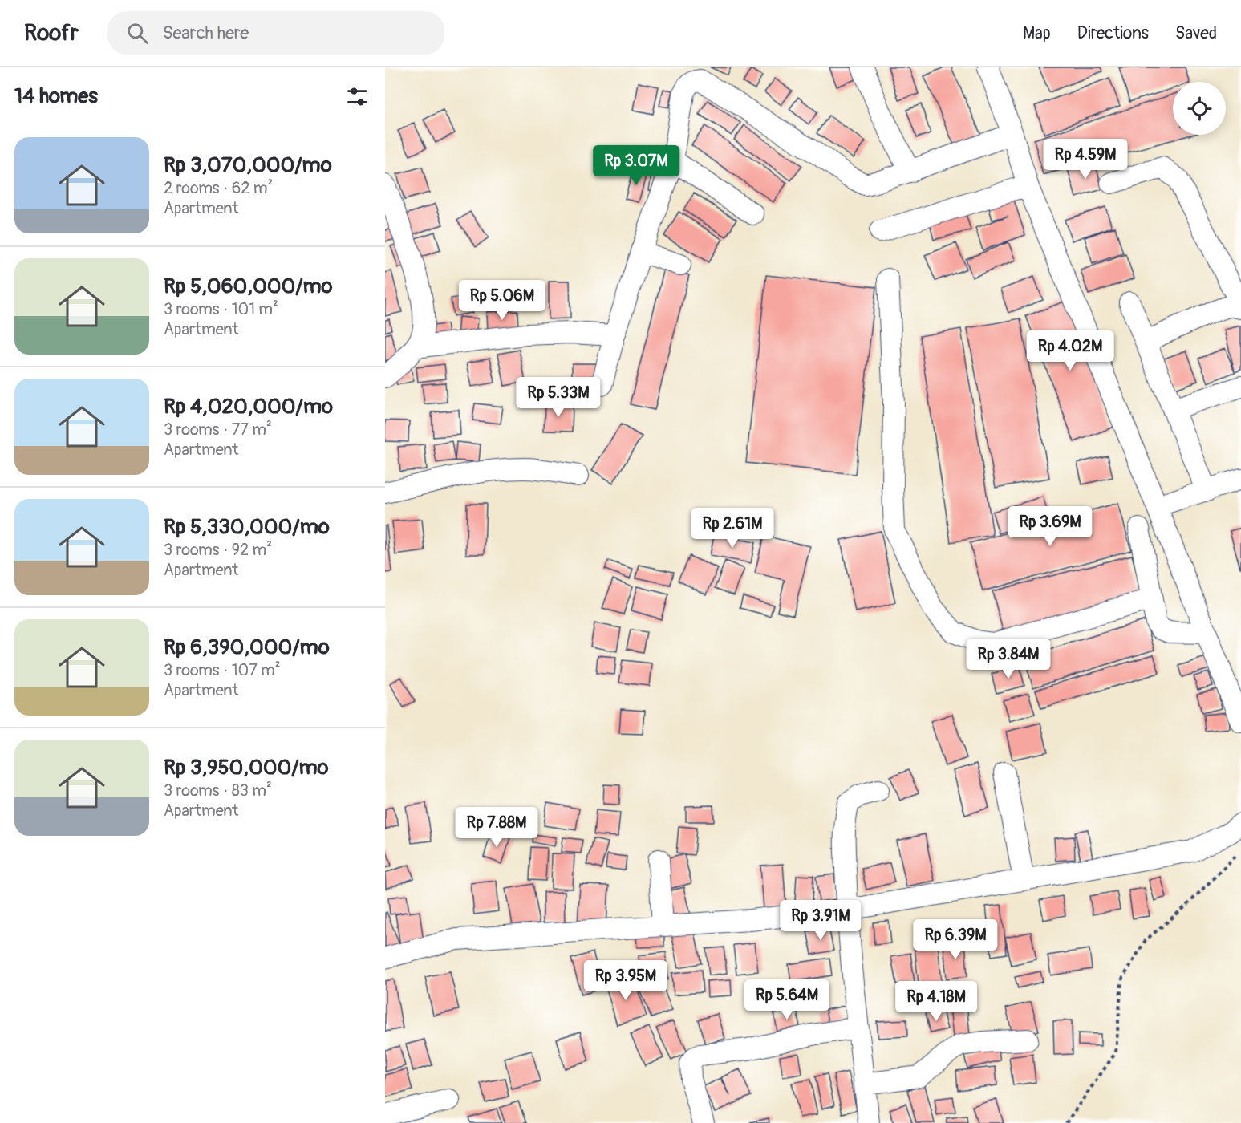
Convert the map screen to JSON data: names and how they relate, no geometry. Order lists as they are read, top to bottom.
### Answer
{
  "page": {
    "header": "Roofr",
    "search": "Search here",
    "nav": ["Map", "Directions", "Saved"],
    "heading": "14 homes",
    "list": [
      {
        "name": "Rp 3,070,000/mo",
        "note": "2 rooms · 62 m² · Apartment"
      },
      {
        "name": "Rp 5,060,000/mo",
        "note": "3 rooms · 101 m² · Apartment"
      },
      {
        "name": "Rp 4,020,000/mo",
        "note": "3 rooms · 77 m² · Apartment"
      },
      {
        "name": "Rp 5,330,000/mo",
        "note": "3 rooms · 92 m² · Apartment"
      },
      {
        "name": "Rp 6,390,000/mo",
        "note": "3 rooms · 107 m² · Apartment"
      },
      {
        "name": "Rp 3,950,000/mo",
        "note": "3 rooms · 83 m² · Apartment"
      }
    ],
    "price": [
      "Rp 4.59M",
      "Rp 3.07M",
      "Rp 5.06M",
      "Rp 4.02M",
      "Rp 5.33M",
      "Rp 3.69M",
      "Rp 2.61M",
      "Rp 3.84M",
      "Rp 7.88M",
      "Rp 3.91M",
      "Rp 6.39M",
      "Rp 3.95M",
      "Rp 5.64M",
      "Rp 4.18M"
    ]
  }
}
